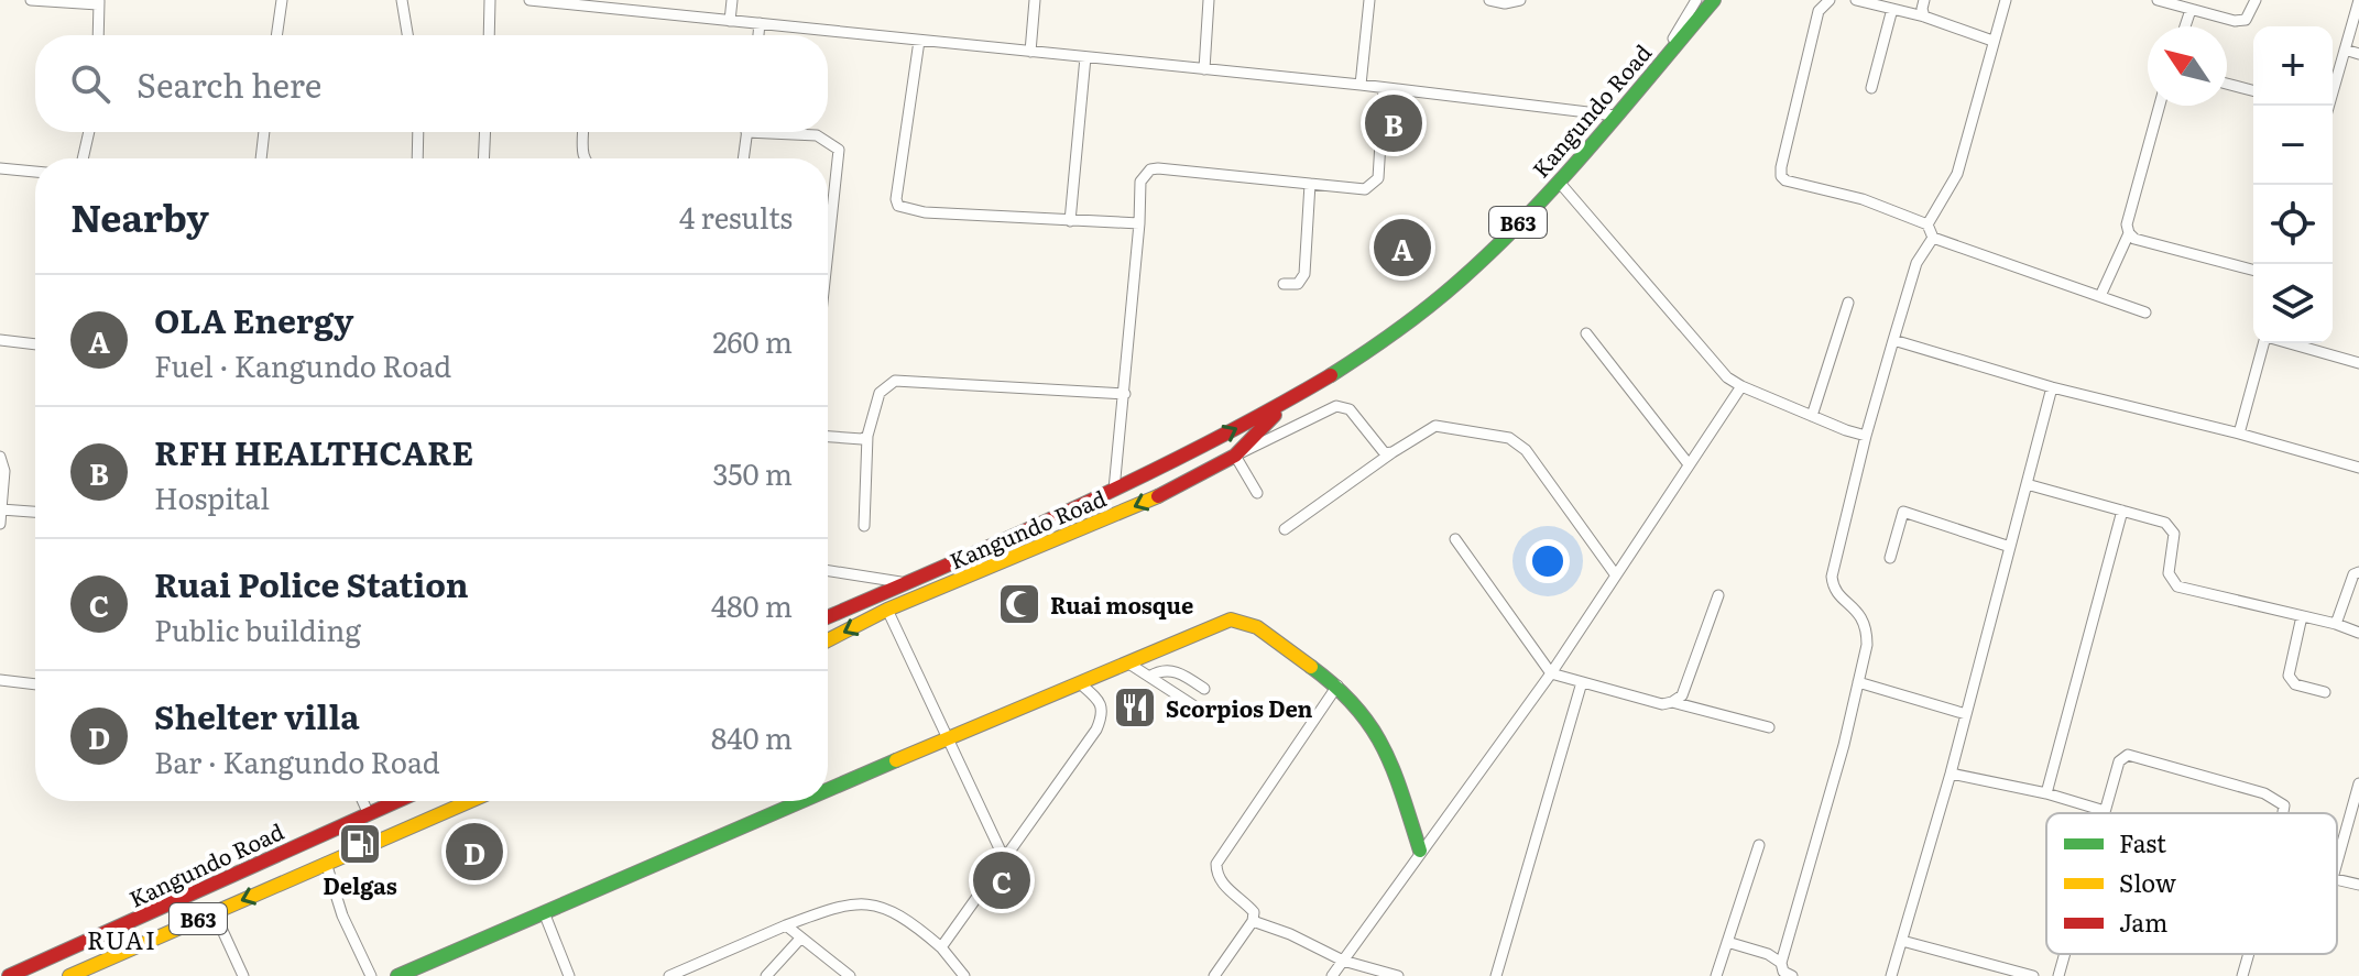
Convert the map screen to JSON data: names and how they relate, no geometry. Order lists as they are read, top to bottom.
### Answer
{
  "streets": {
    "main road": ["Kangundo Road", "B63"]
  },
  "districts": ["RUAI"],
  "places": {
    "mosque": ["Ruai mosque"],
    "restaurant": ["Scorpios Den"],
    "fuel station": ["Delgas"]
  },
  "legend": ["Fast", "Slow", "Jam"],
  "north": "top left",
  "page": {
    "map_buttons": ["+", "−"],
    "search": "Search here",
    "pins": [
      "B",
      "A",
      "D",
      "C"
    ],
    "heading": ["Nearby", "4 results"],
    "list": [
      {
        "mark": "A",
        "name": "OLA Energy",
        "note": "Fuel · Kangundo Road",
        "value": "260 m"
      },
      {
        "mark": "B",
        "name": "RFH HEALTHCARE",
        "note": "Hospital",
        "value": "350 m"
      },
      {
        "mark": "C",
        "name": "Ruai Police Station",
        "note": "Public building",
        "value": "480 m"
      },
      {
        "mark": "D",
        "name": "Shelter villa",
        "note": "Bar · Kangundo Road",
        "value": "840 m"
      }
    ]
  }
}
